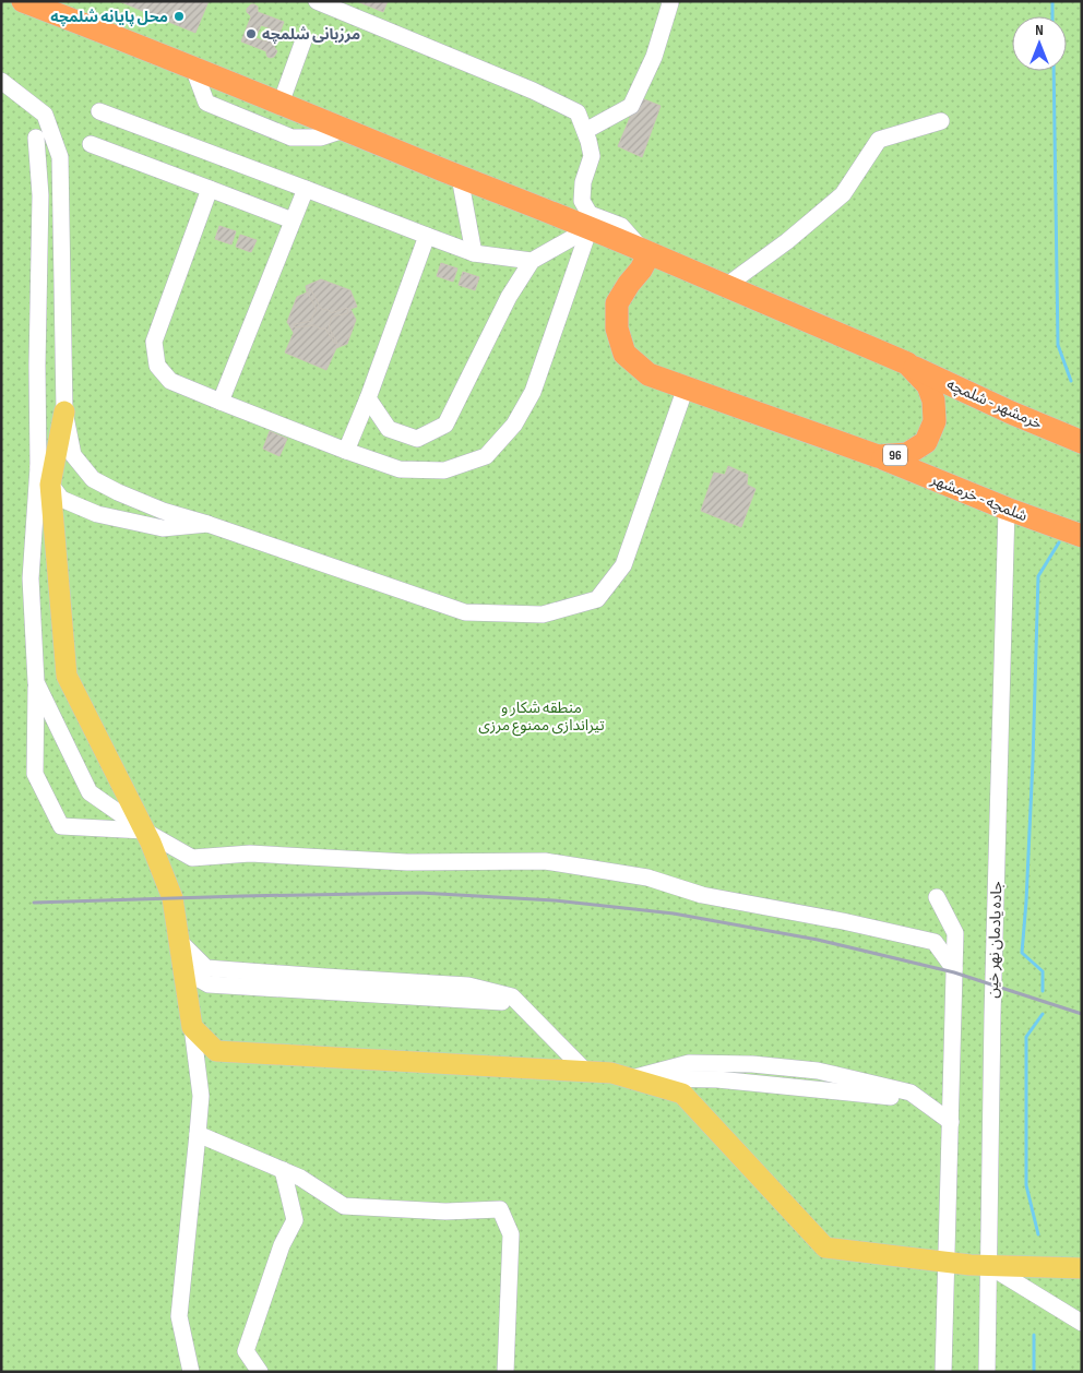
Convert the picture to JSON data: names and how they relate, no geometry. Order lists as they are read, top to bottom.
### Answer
{
  "streets": {
    "highway": ["خرمشهر - شلمچه", "96", "شلمچه - خرمشهر"],
    "lane": ["جاده یادمان نهر خین"]
  },
  "crossings": [
    ["خرمشهر - شلمچه", "96"],
    ["96", "شلمچه - خرمشهر"],
    ["شلمچه - خرمشهر", "جاده یادمان نهر خین"]
  ],
  "parks": ["منطقه شکار و تیراندازی ممنوع مرزی"],
  "places": ["محل پایانه شلمچه", "مرزبانی شلمچه"],
  "north": "top"
}
